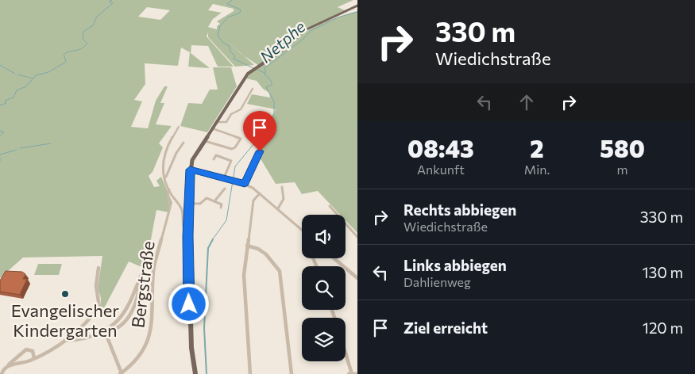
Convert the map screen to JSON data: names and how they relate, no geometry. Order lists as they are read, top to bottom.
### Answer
{
  "streets": {
    "street": ["Bergstraße"]
  },
  "water": ["Netphe"],
  "places": ["Evangelischer Kindergarten"],
  "page": {
    "turn": ["330 m", "Wiedichstraße"],
    "eta": [
      "08:43",
      "Ankunft",
      "2",
      "Min.",
      "580",
      "m"
    ],
    "list": [
      {
        "name": "Rechts abbiegen",
        "note": "Wiedichstraße",
        "value": "330 m"
      },
      {
        "name": "Links abbiegen",
        "note": "Dahlienweg",
        "value": "130 m"
      },
      {
        "name": "Ziel erreicht",
        "value": "120 m"
      }
    ]
  }
}
